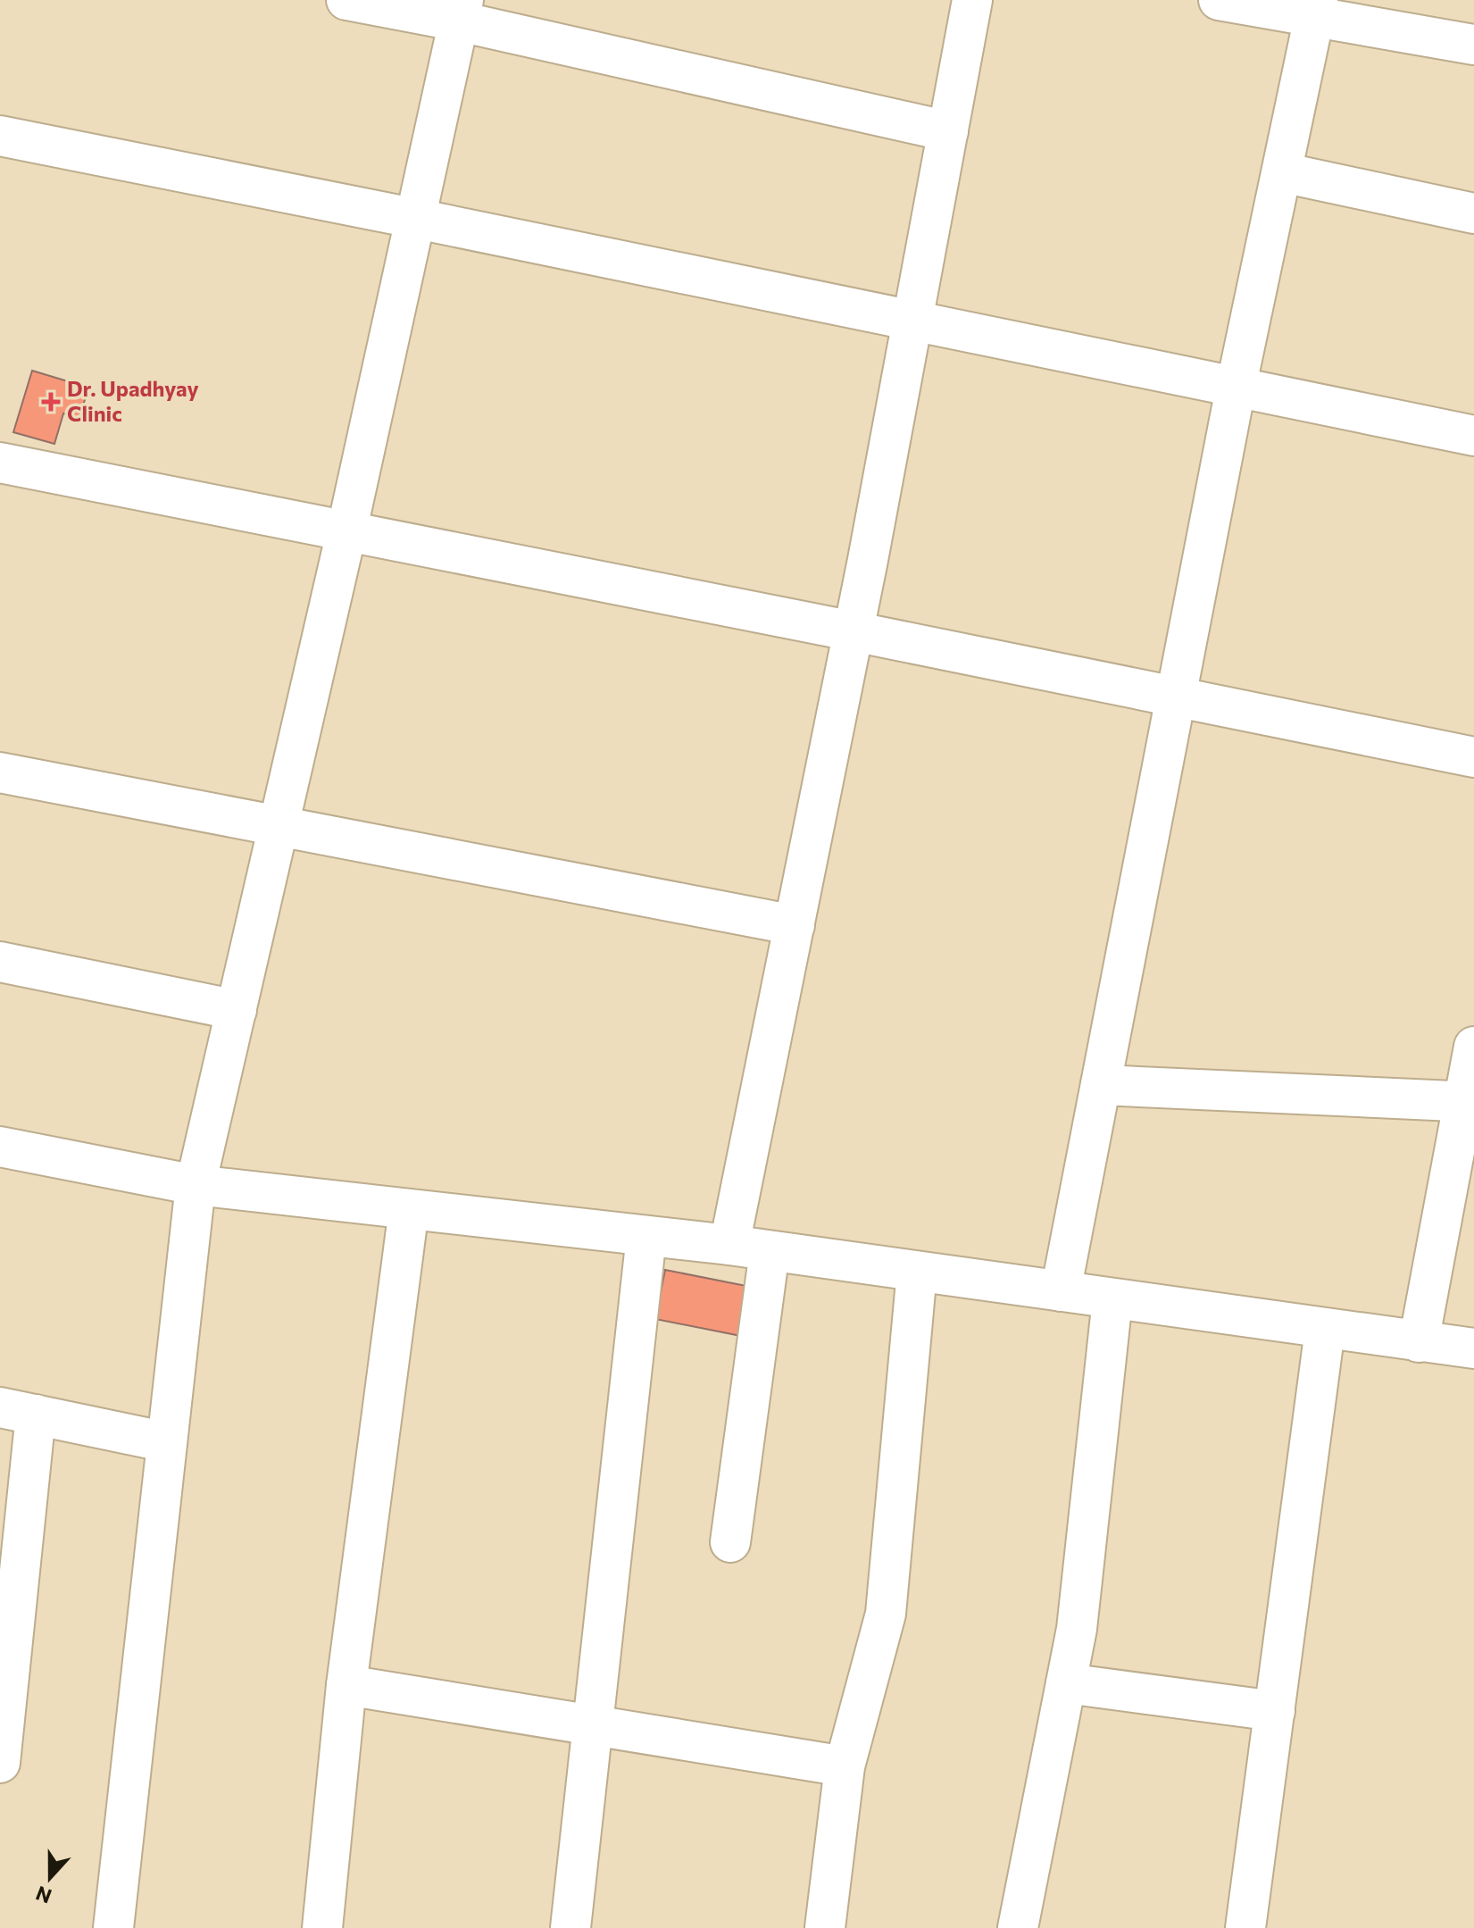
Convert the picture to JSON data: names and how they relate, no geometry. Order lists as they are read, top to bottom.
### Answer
{
  "places": {
    "health": ["Dr. Upadhyay Clinic"]
  },
  "north": "bottom"
}
